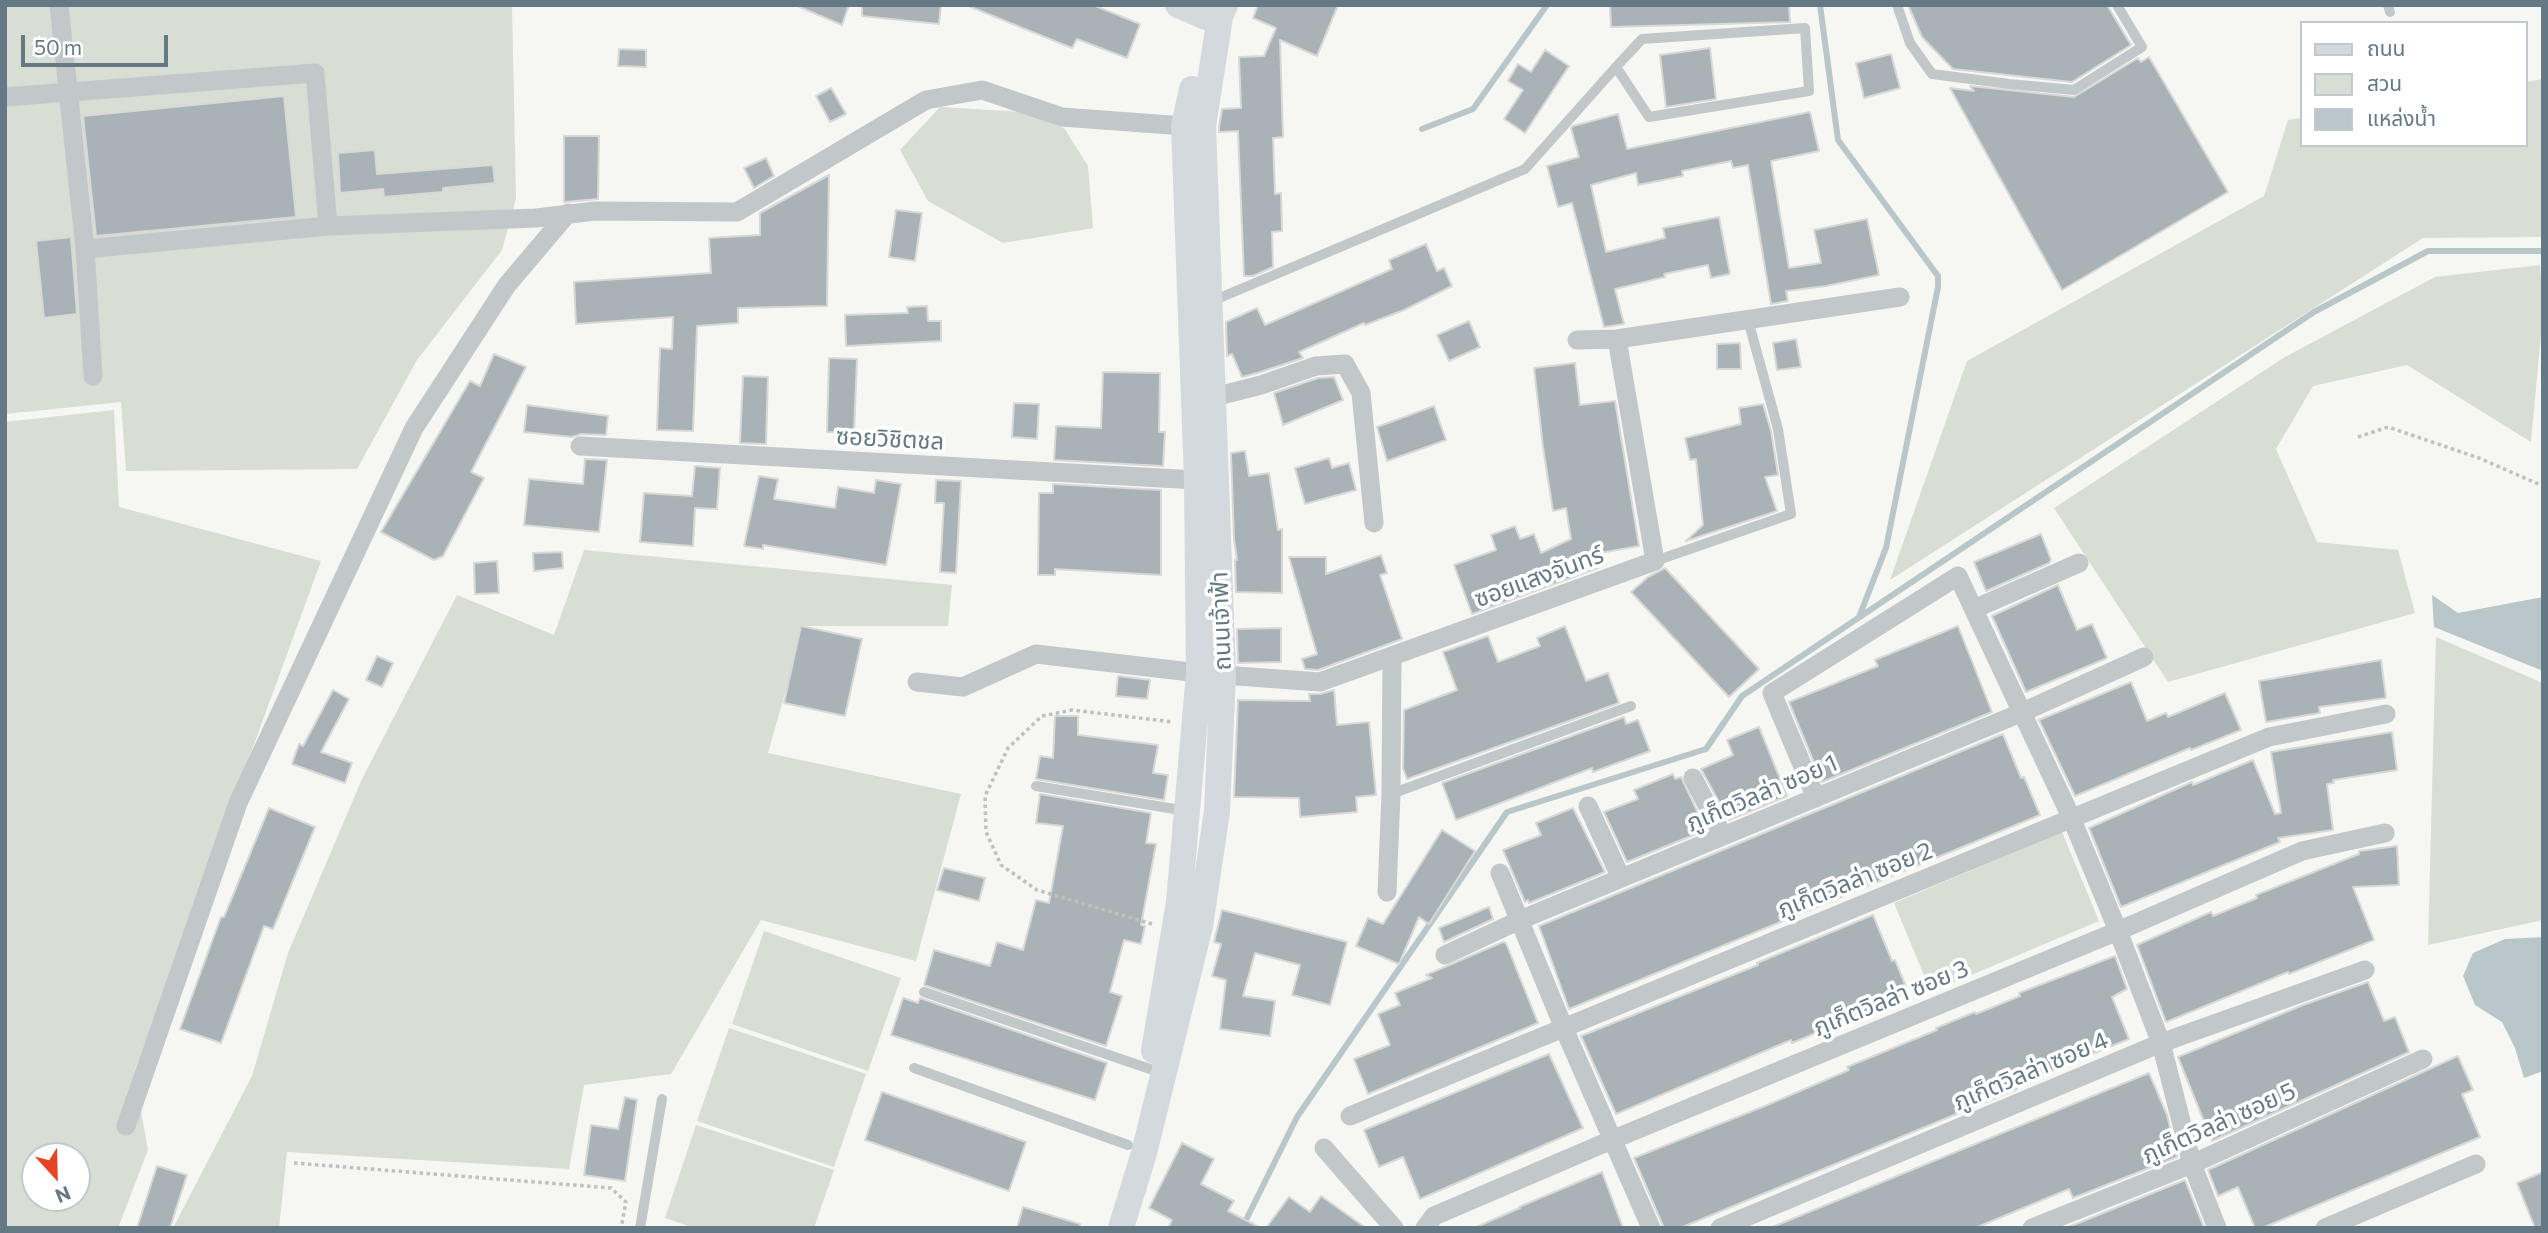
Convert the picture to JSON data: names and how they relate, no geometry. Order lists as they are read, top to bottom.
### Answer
{
  "streets": {
    "main road": ["ถนนเจ้าฟ้า"],
    "street": [
      "ซอยวิชิตชล",
      "ซอยแสงจันทร์",
      "ภูเก็ตวิลล่า ซอย 1",
      "ภูเก็ตวิลล่า ซอย 2",
      "ภูเก็ตวิลล่า ซอย 3",
      "ภูเก็ตวิลล่า ซอย 4",
      "ภูเก็ตวิลล่า ซอย 5"
    ]
  },
  "crossings": [
    ["ซอยวิชิตชล", "ถนนเจ้าฟ้า"],
    ["ซอยแสงจันทร์", "ถนนเจ้าฟ้า"]
  ],
  "legend": ["ถนน", "สวน", "แหล่งน้ำ"],
  "scale_bar": "50 m",
  "north": "bottom"
}
